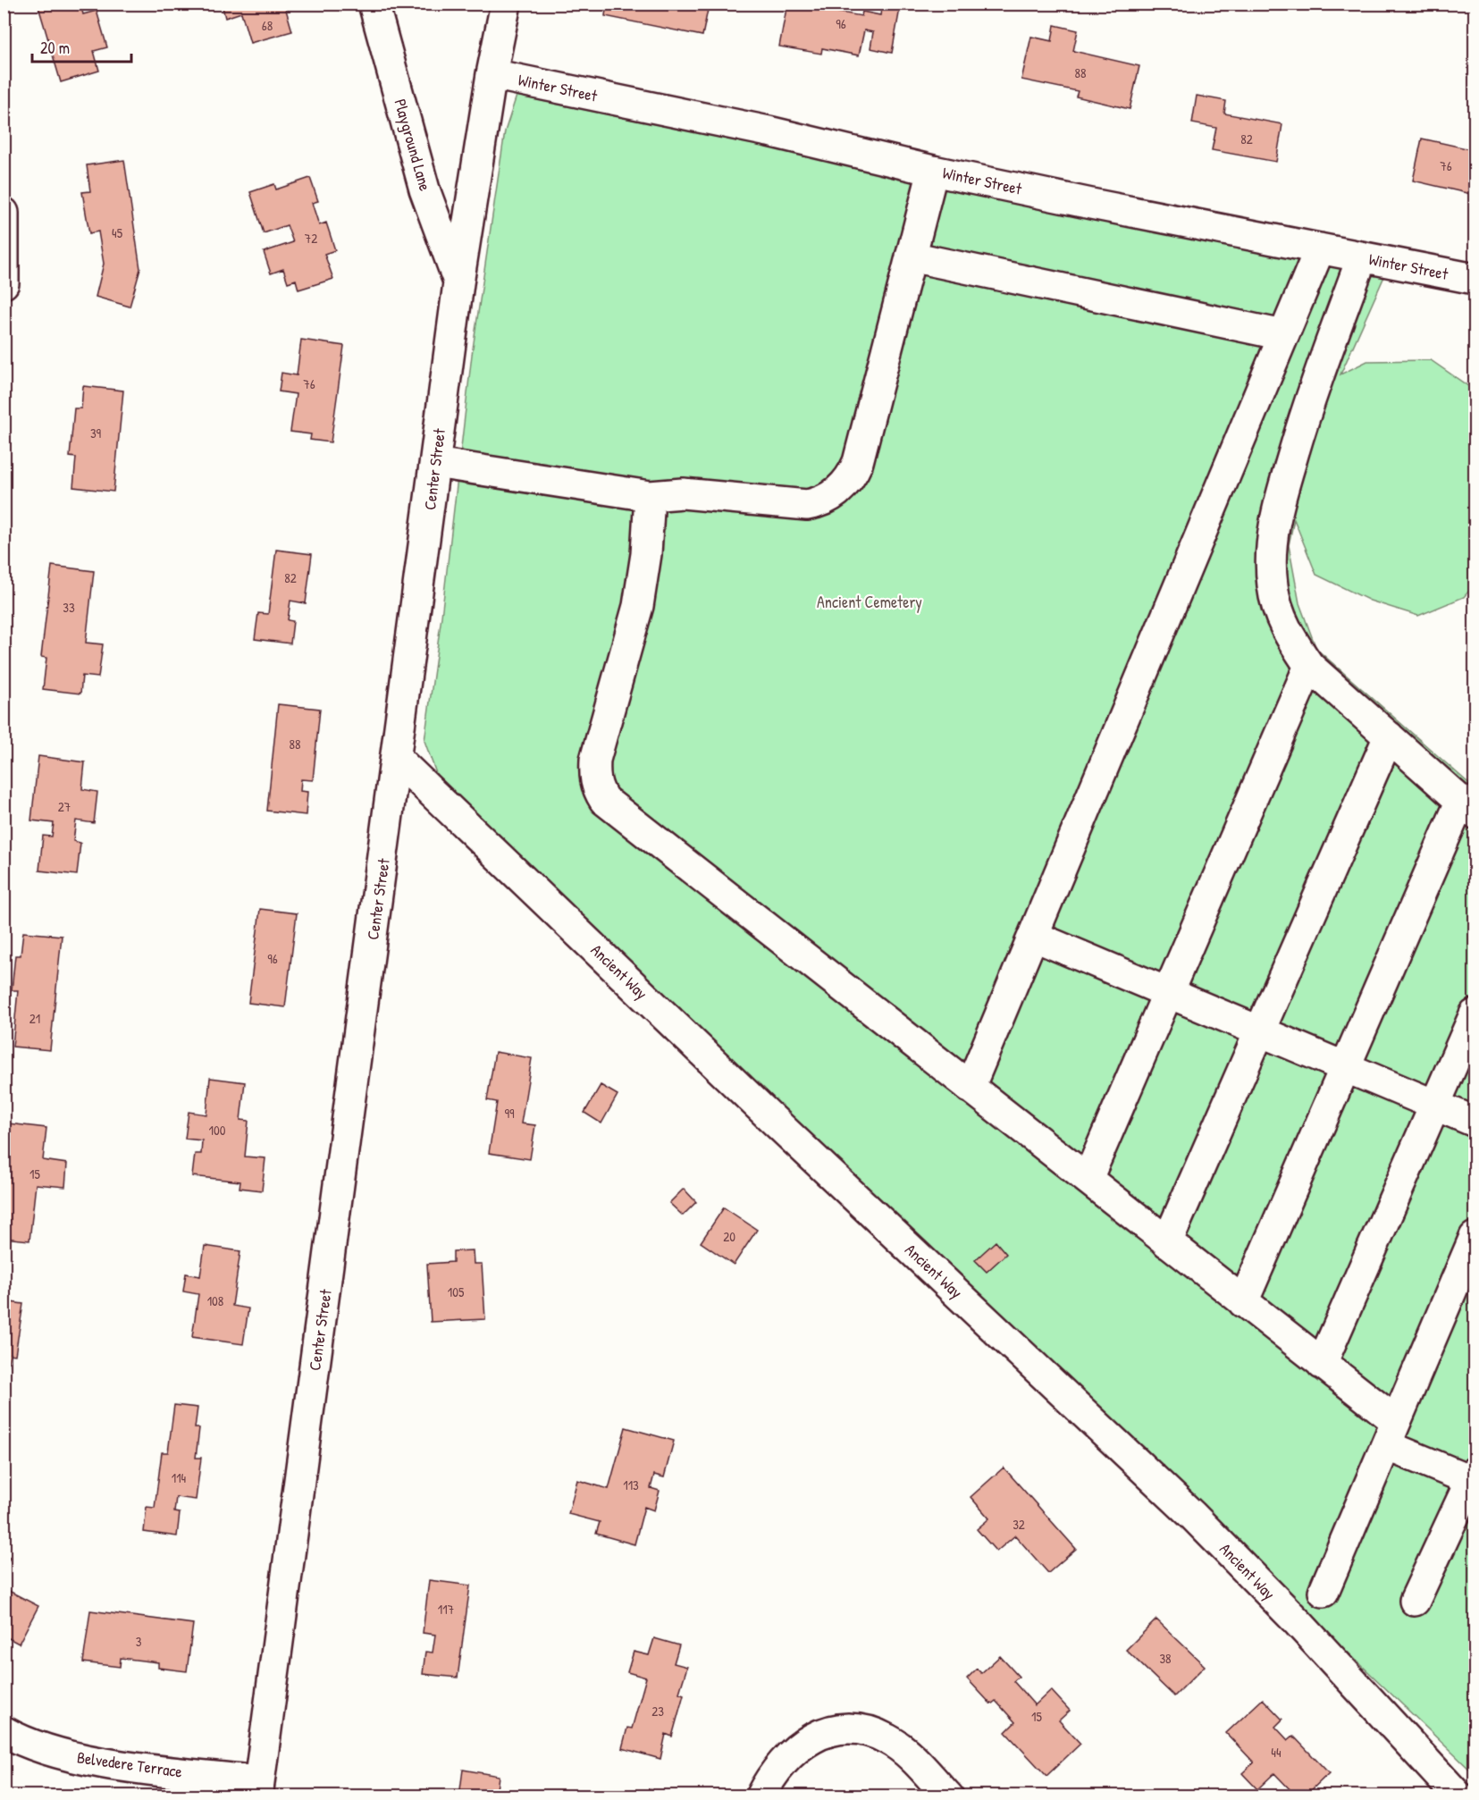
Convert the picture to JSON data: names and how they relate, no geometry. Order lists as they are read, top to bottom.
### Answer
{
  "streets": {
    "street": [
      "Winter Street",
      "Playground Lane",
      "Center Street",
      "Ancient Way",
      "Belvedere Terrace"
    ]
  },
  "crossings": [
    ["Winter Street", "Center Street"],
    ["Playground Lane", "Center Street"],
    ["Center Street", "Ancient Way"],
    ["Center Street", "Belvedere Terrace"]
  ],
  "parks": ["Ancient Cemetery"],
  "house_numbers": [
    "96",
    "68",
    "88",
    "82",
    "76",
    "45",
    "72",
    "76",
    "39",
    "82",
    "33",
    "88",
    "27",
    "96",
    "21",
    "99",
    "100",
    "15",
    "20",
    "105",
    "108",
    "114",
    "113",
    "32",
    "117",
    "3",
    "38",
    "23",
    "15",
    "44"
  ],
  "scale_bar": "20 m"
}
